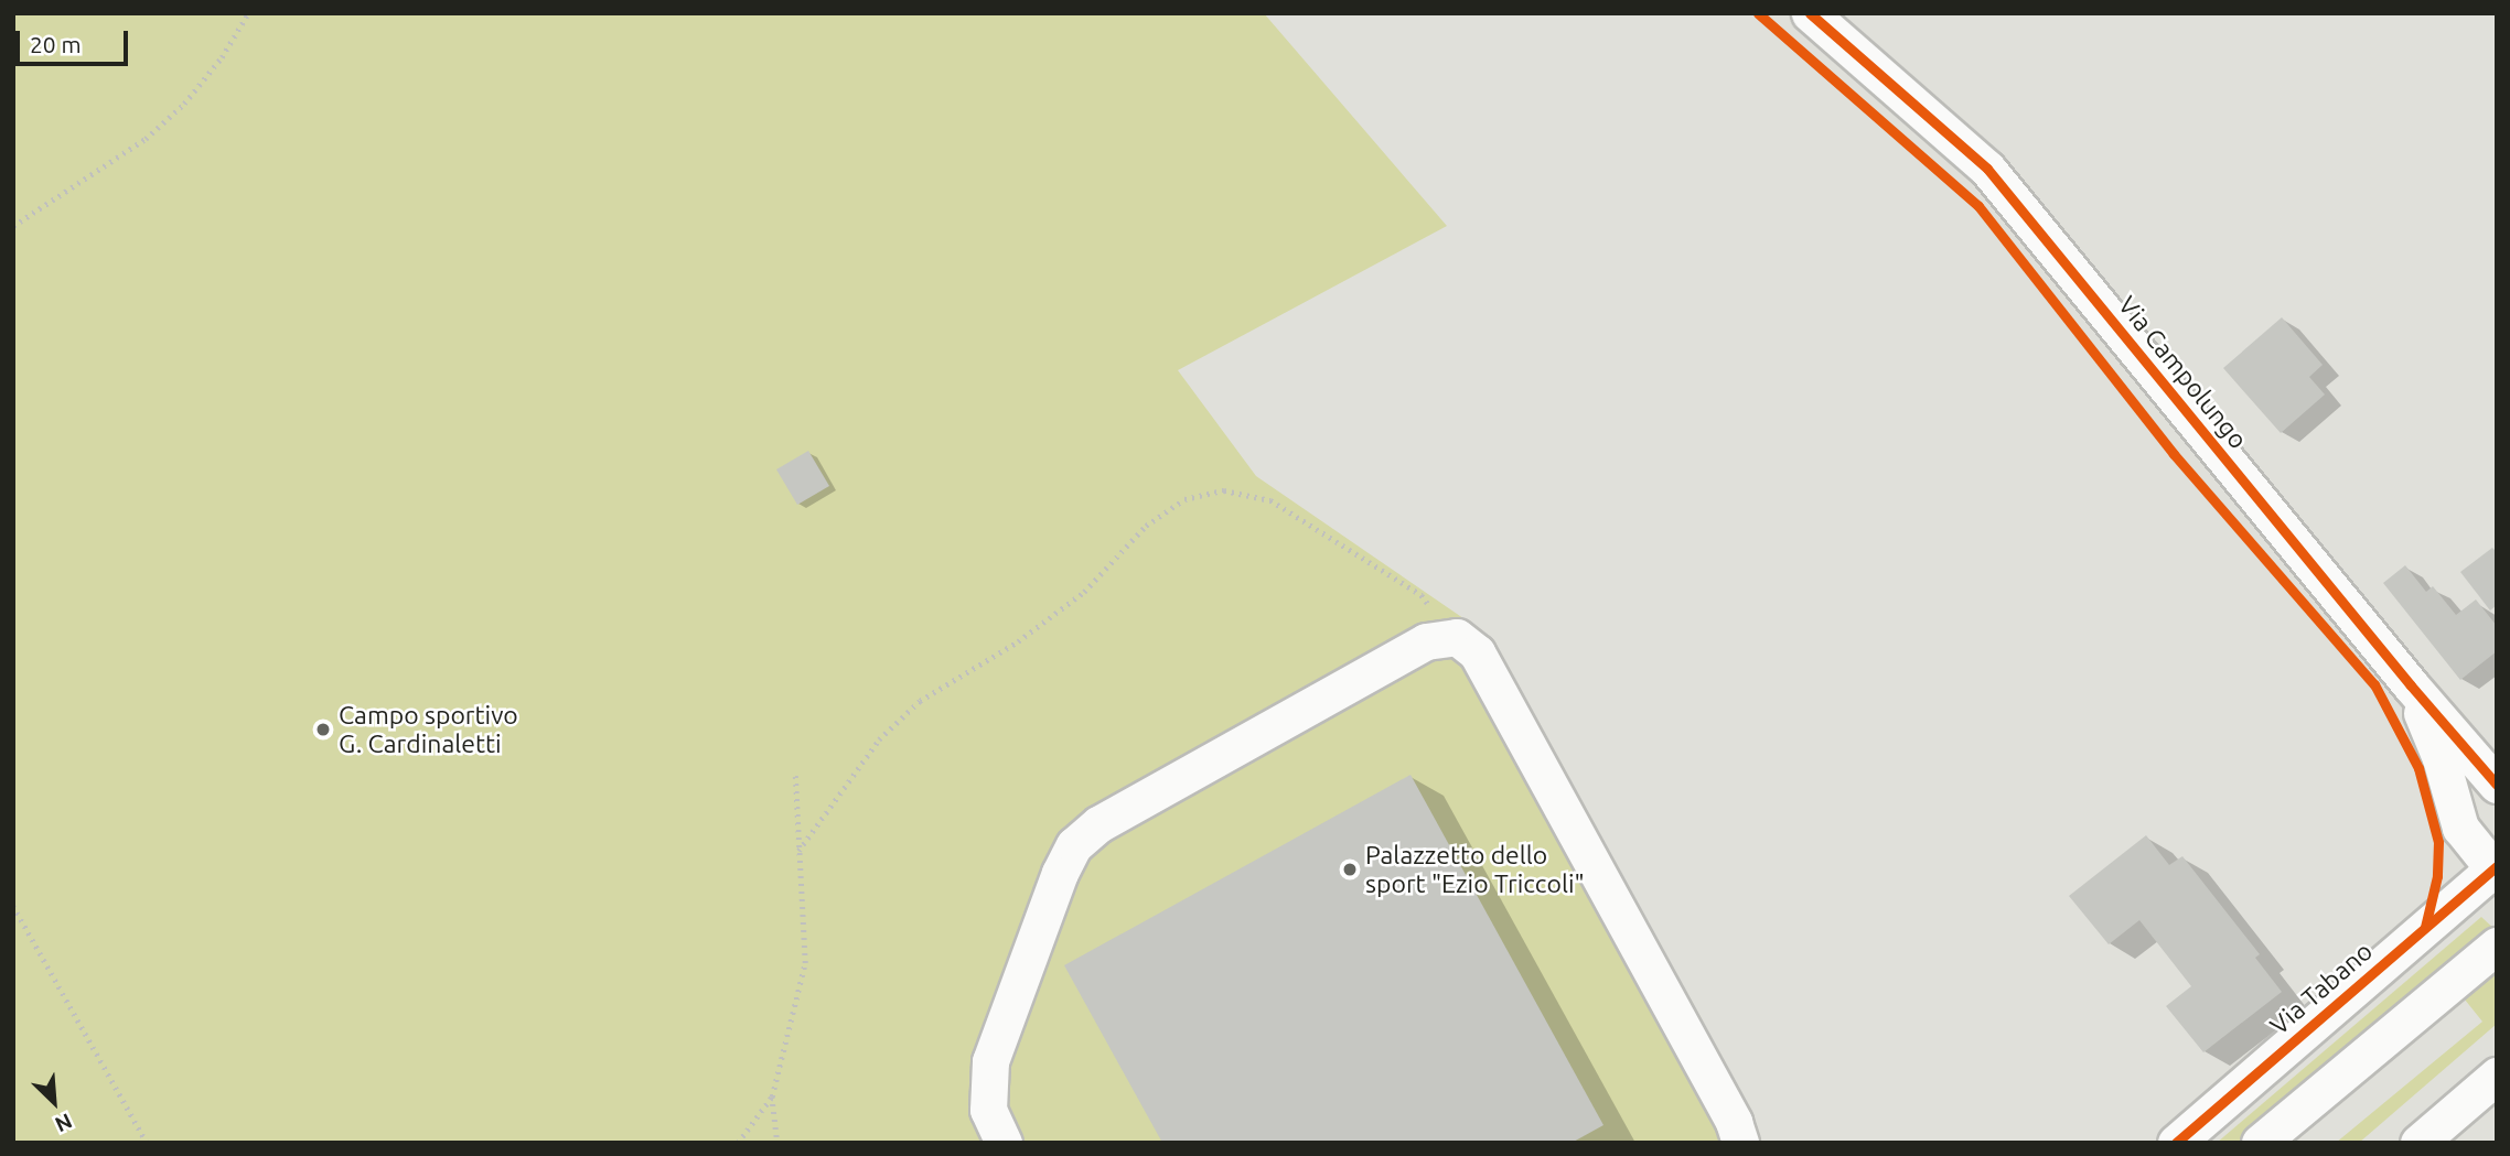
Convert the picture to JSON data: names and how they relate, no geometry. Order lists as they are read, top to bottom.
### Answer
{
  "streets": {
    "street": ["Via Campolungo", "Via Tabano"]
  },
  "crossings": [
    ["Via Campolungo", "Via Tabano"]
  ],
  "places": ["Campo sportivo G. Cardinaletti", "Palazzetto dello sport \"Ezio Triccoli\""],
  "scale_bar": "20 m",
  "north": "bottom right"
}
